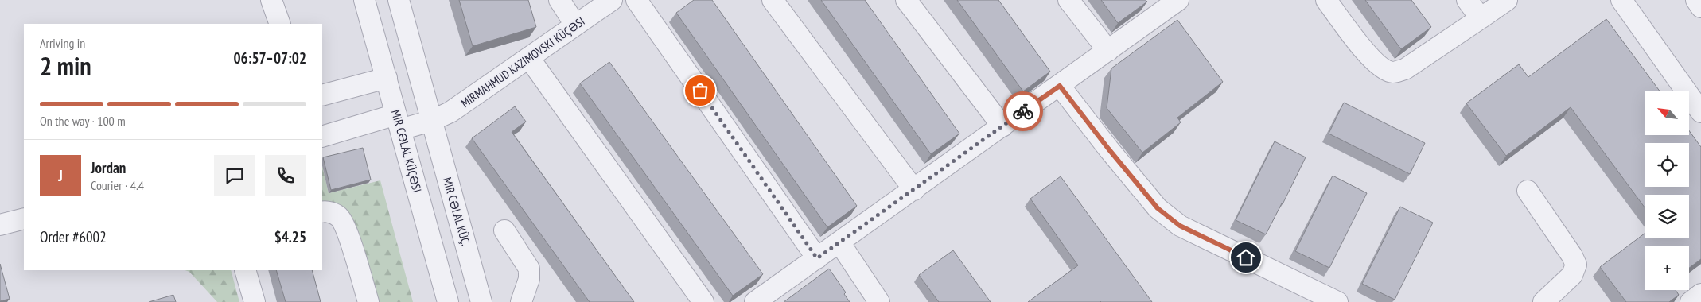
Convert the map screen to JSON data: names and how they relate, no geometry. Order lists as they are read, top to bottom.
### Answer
{
  "streets": {
    "street": ["MIR CƏLAL KÜÇƏSI", "MIR CƏLAL KÜÇ."]
  },
  "north": "top left",
  "page": {
    "heading": ["2 min", "Arriving in", "06:57–07:02"],
    "panel": [
      "Jordan",
      "Courier · 4.4",
      "Order #6002",
      "$4.25"
    ],
    "map_buttons": "+",
    "bar": "On the way · 100 m",
    "round": "J"
  }
}
